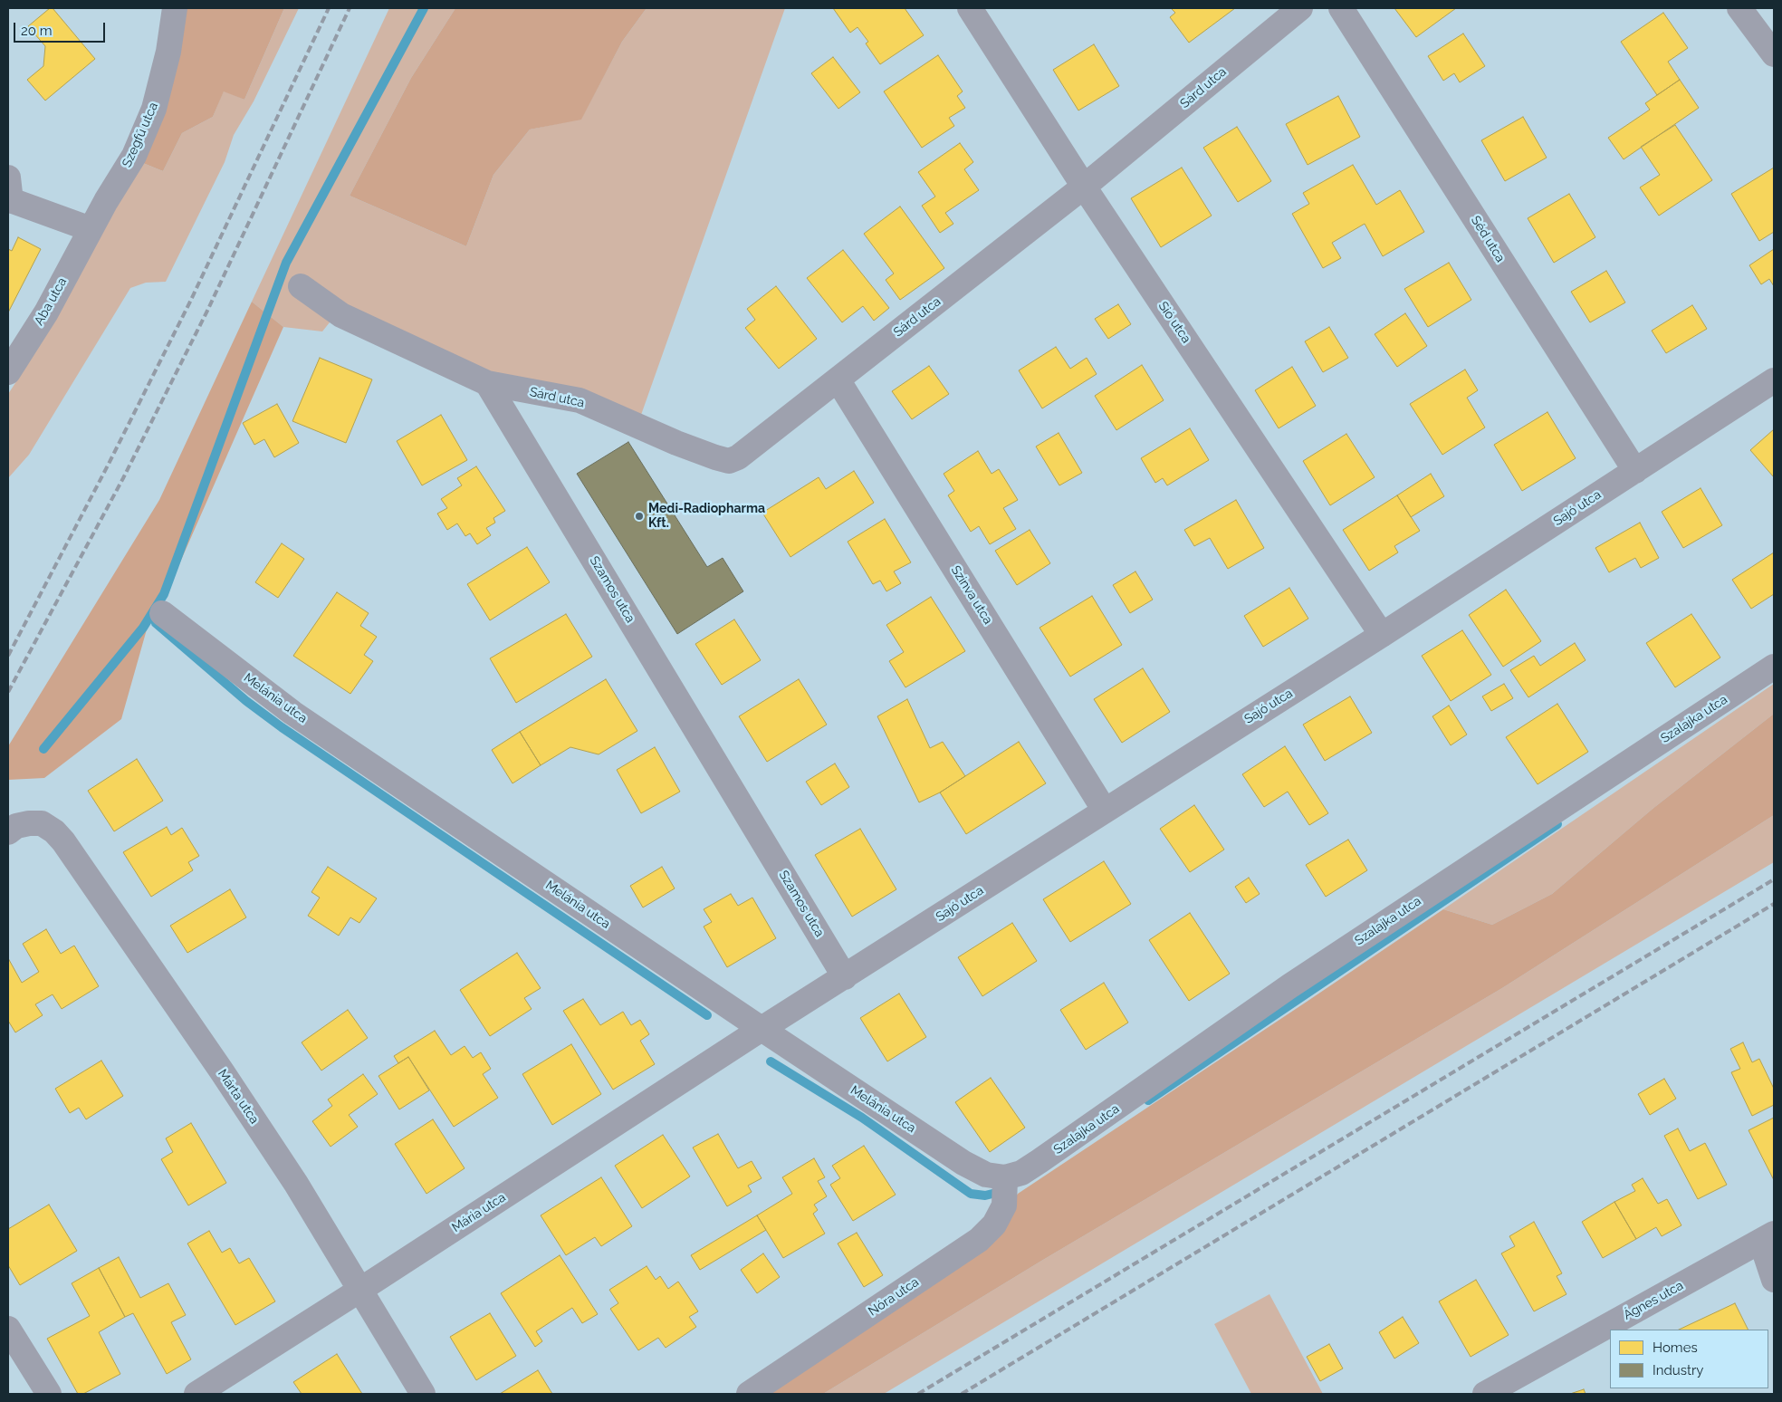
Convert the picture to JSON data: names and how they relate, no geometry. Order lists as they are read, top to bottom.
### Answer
{
  "streets": {
    "street": [
      "Sárd utca",
      "Szegfű utca",
      "Séd utca",
      "Aba utca",
      "Sió utca",
      "Sajó utca",
      "Szamos utca",
      "Szinva utca",
      "Melánia utca",
      "Szalajka utca",
      "Márta utca",
      "Mária utca",
      "Nóra utca",
      "Ágnes utca"
    ]
  },
  "crossings": [
    ["Sárd utca", "Sió utca"],
    ["Sárd utca", "Szamos utca"],
    ["Sárd utca", "Szinva utca"],
    ["Szegfű utca", "Aba utca"],
    ["Séd utca", "Sajó utca"],
    ["Sió utca", "Sajó utca"],
    ["Sajó utca", "Szamos utca"],
    ["Sajó utca", "Szinva utca"],
    ["Sajó utca", "Melánia utca"],
    ["Sajó utca", "Mária utca"],
    ["Melánia utca", "Szalajka utca"],
    ["Melánia utca", "Mária utca"],
    ["Melánia utca", "Nóra utca"],
    ["Szalajka utca", "Nóra utca"],
    ["Márta utca", "Mária utca"]
  ],
  "places": ["Medi-Radiopharma Kft."],
  "legend": ["Homes", "Industry"],
  "scale_bar": "20 m"
}
